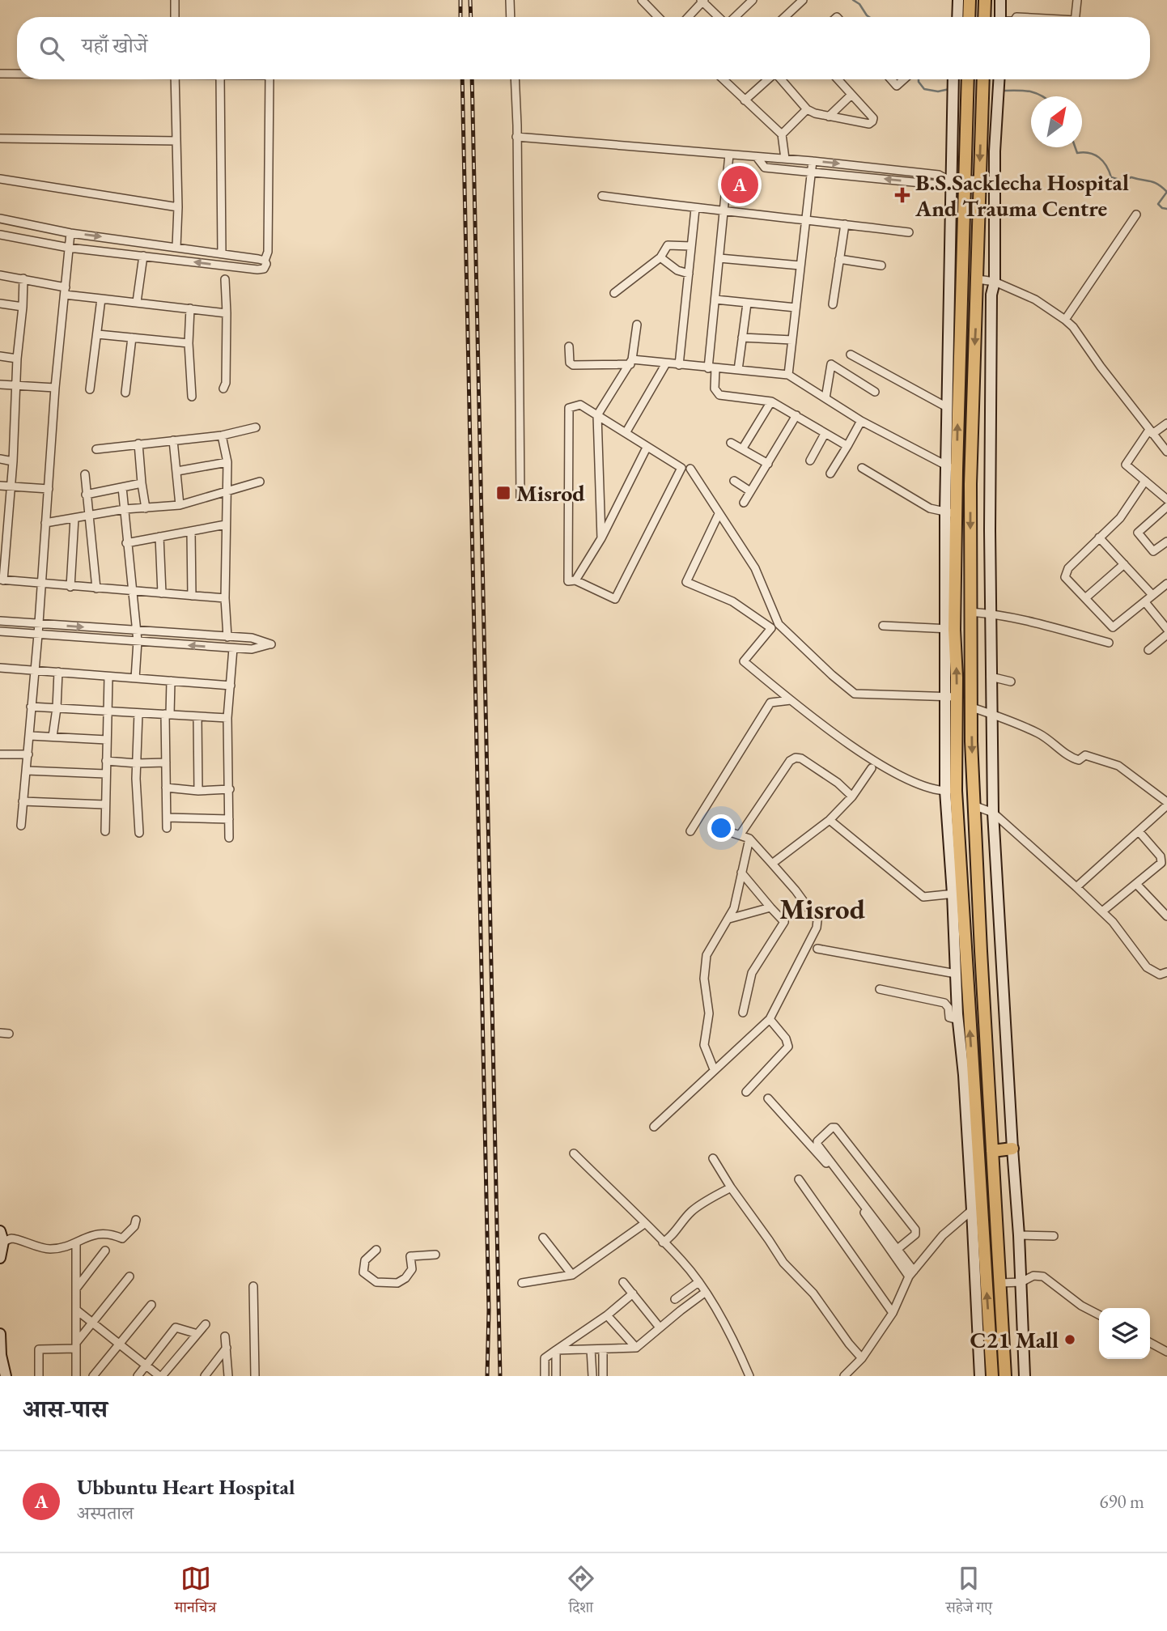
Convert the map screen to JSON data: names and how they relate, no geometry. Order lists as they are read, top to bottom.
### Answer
{
  "districts": ["Misrod"],
  "places": {
    "health": ["B.S.Sacklecha Hospital And Trauma Centre"],
    "transit": ["Misrod"],
    "other": ["C21 Mall"]
  },
  "north": "top right",
  "page": {
    "search": "यहाँ खोजें",
    "pins": "A",
    "heading": "आस-पास",
    "list": [
      {
        "mark": "A",
        "name": "Ubbuntu Heart Hospital",
        "note": "अस्पताल",
        "value": "690 m"
      }
    ],
    "nav": ["मानचित्र", "दिशा", "सहेजे गए"]
  }
}
